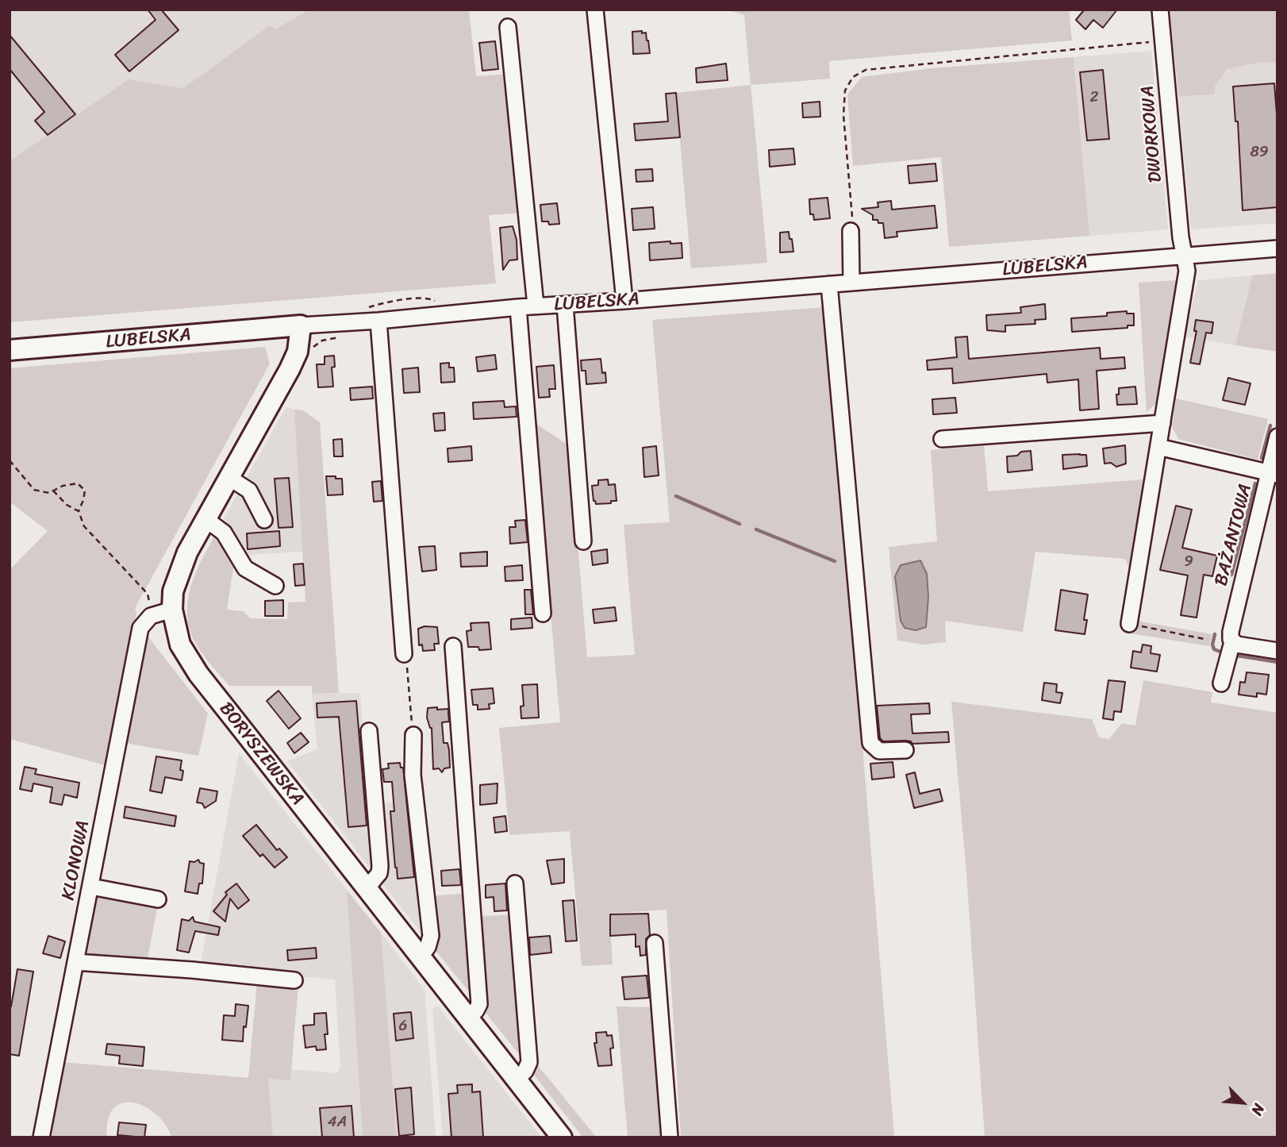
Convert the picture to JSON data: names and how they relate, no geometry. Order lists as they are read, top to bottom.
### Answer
{
  "streets": {
    "main road": ["LUBELSKA", "BORYSZEWSKA"],
    "street": ["DWORKOWA", "BAŻANTOWA", "KLONOWA"]
  },
  "crossings": [
    ["DWORKOWA", "LUBELSKA"],
    ["LUBELSKA", "BORYSZEWSKA"]
  ],
  "house_numbers": [
    "2",
    "89",
    "9",
    "6",
    "4A"
  ],
  "north": "bottom right"
}
